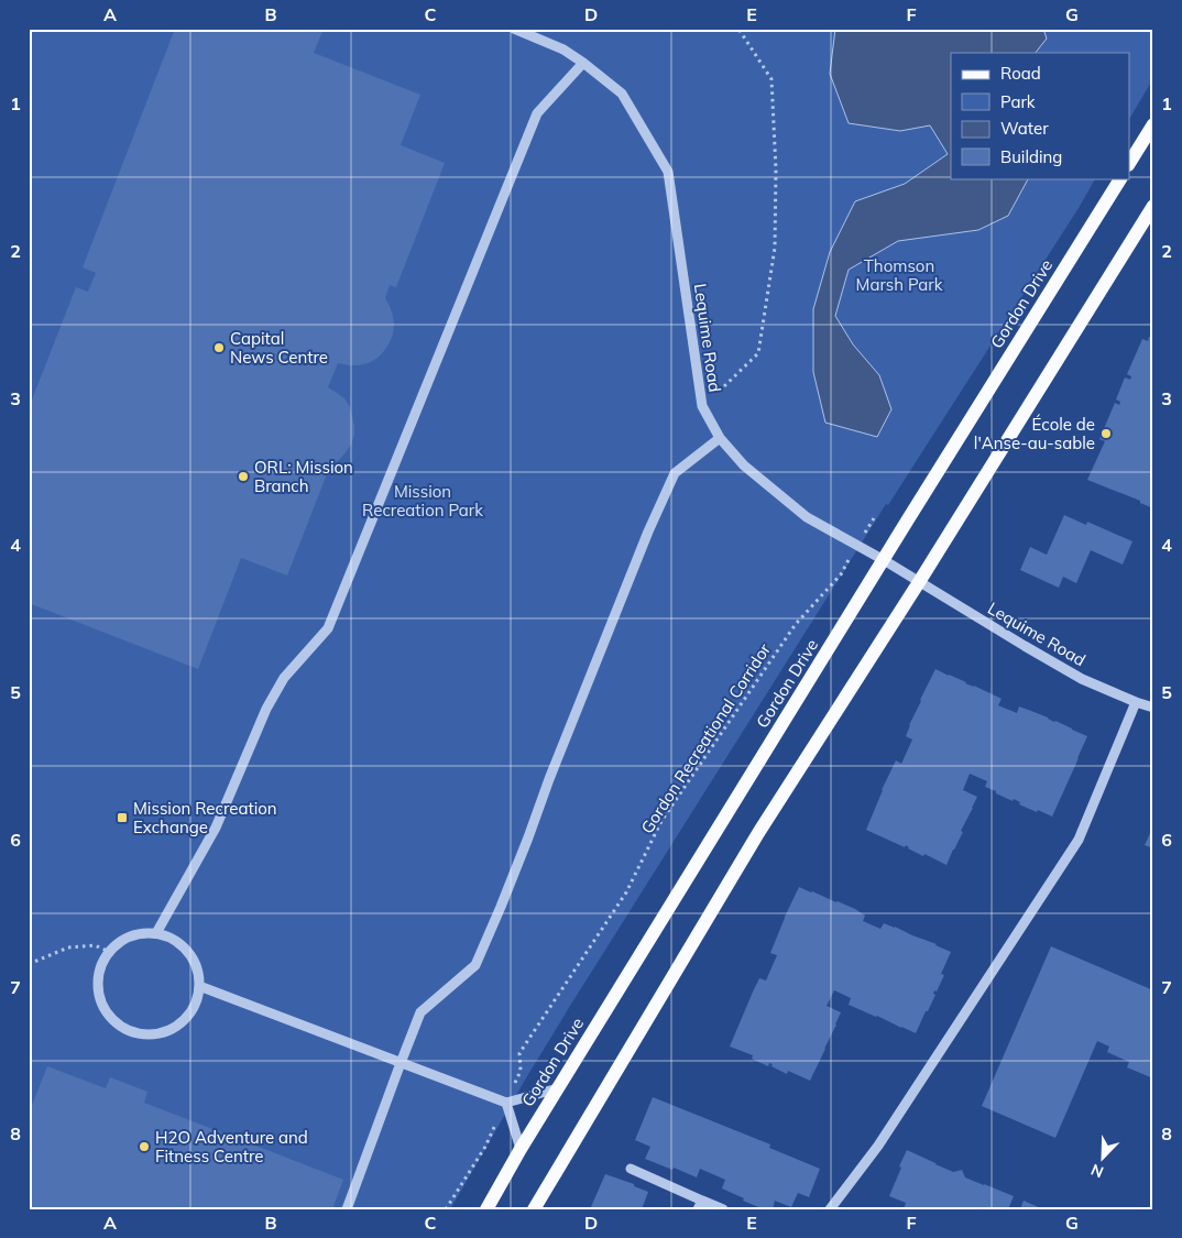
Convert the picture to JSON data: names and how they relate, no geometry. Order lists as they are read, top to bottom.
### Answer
{
  "streets": {
    "main road": ["Gordon Drive"],
    "street": ["Lequime Road"],
    "path": ["Gordon Recreational Corridor"]
  },
  "crossings": [
    ["Gordon Drive", "Lequime Road"],
    ["Lequime Road", "Gordon Recreational Corridor"]
  ],
  "parks": ["Thomson Marsh Park", "Mission Recreation Park"],
  "places": {
    "other": [
      "Capital News Centre",
      "École de l'Anse-au-sable",
      "ORL: Mission Branch",
      "H2O Adventure and Fitness Centre"
    ],
    "transit": ["Mission Recreation Exchange"]
  },
  "legend": [
    "Road",
    "Park",
    "Water",
    "Building"
  ],
  "north": "bottom left",
  "grid": {
    "columns": [
      "A",
      "B",
      "C",
      "D",
      "E",
      "F",
      "G"
    ],
    "rows": [
      "1",
      "2",
      "3",
      "4",
      "5",
      "6",
      "7",
      "8"
    ]
  }
}
